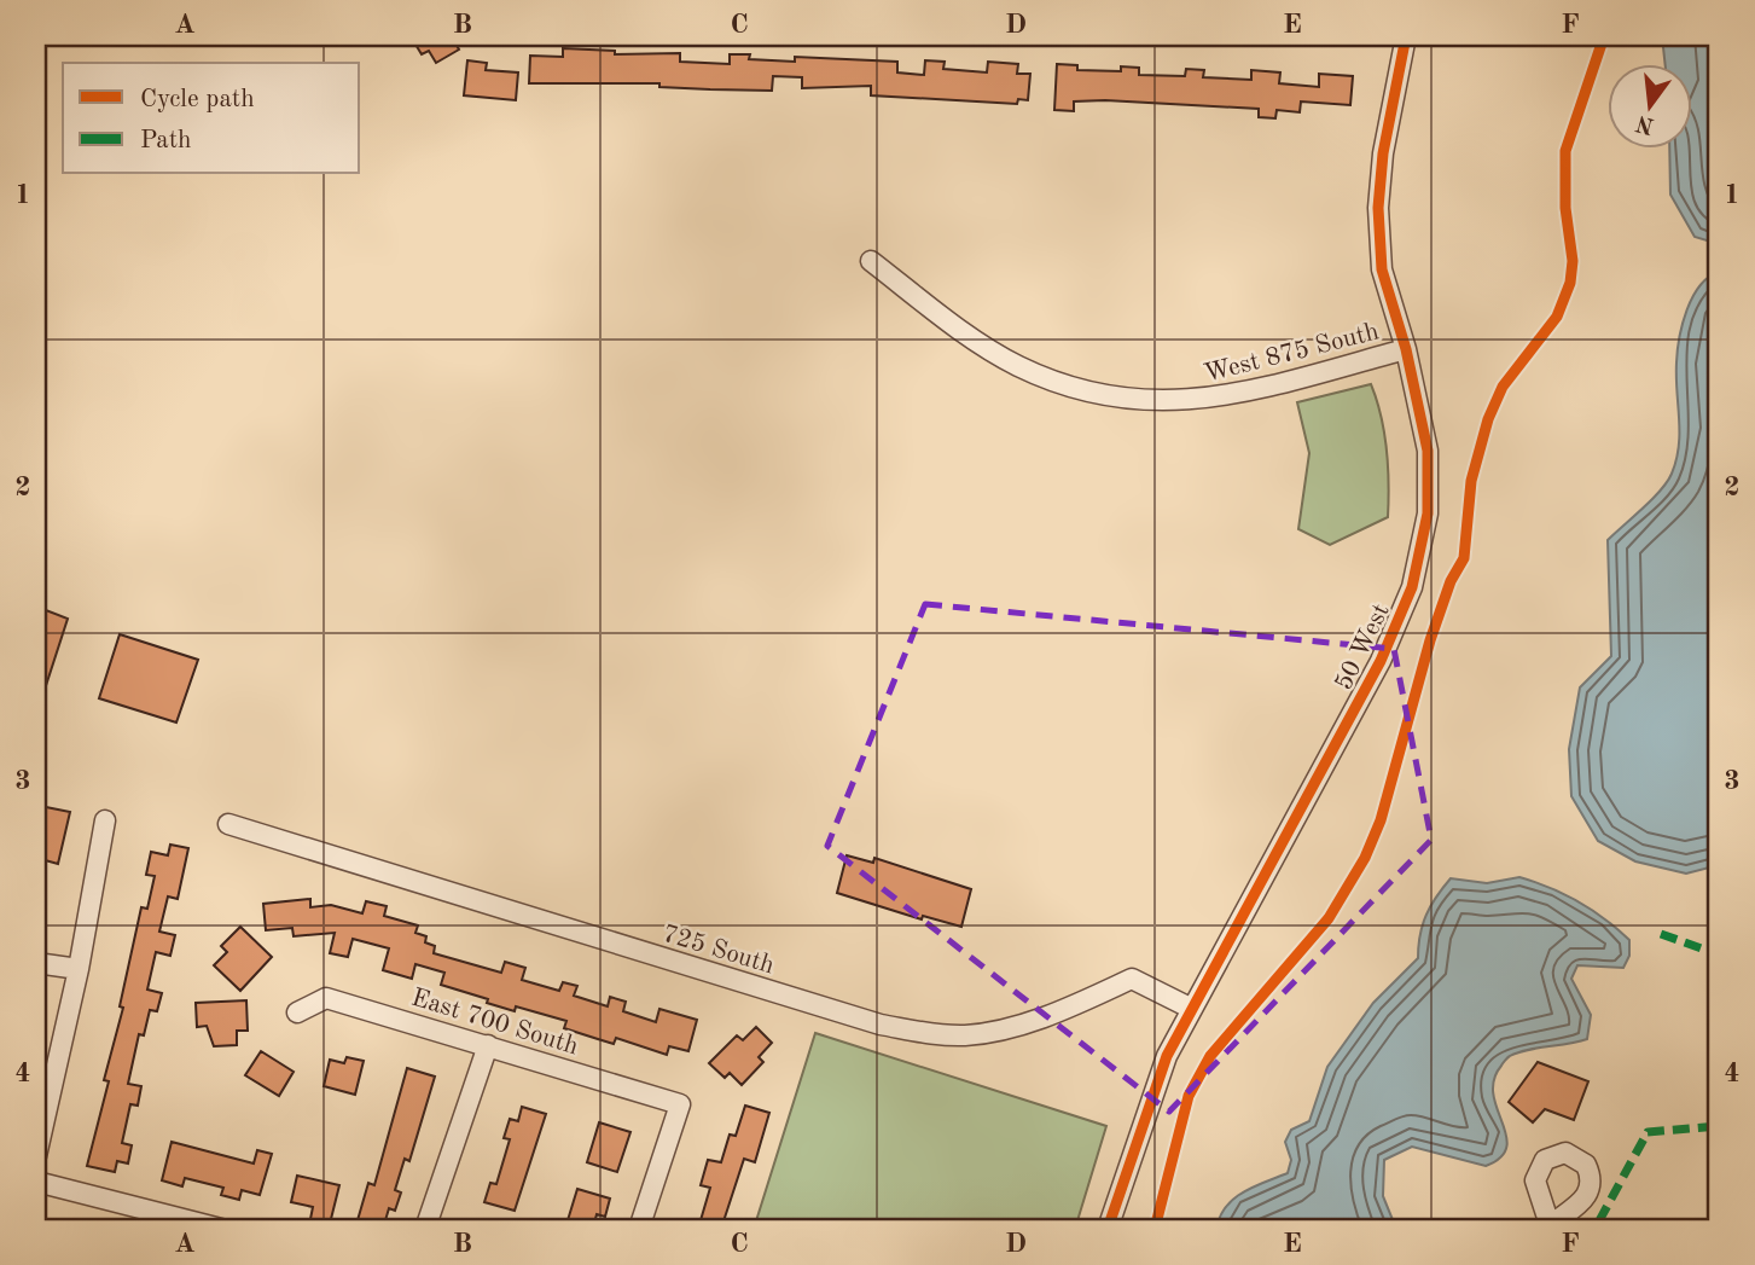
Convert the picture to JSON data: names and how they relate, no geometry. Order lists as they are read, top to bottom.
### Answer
{
  "streets": {
    "street": [
      "West 875 South",
      "50 West",
      "725 South",
      "East 700 South"
    ]
  },
  "crossings": [
    ["West 875 South", "50 West"],
    ["50 West", "725 South"]
  ],
  "legend": ["Cycle path", "Path"],
  "north": "bottom",
  "grid": {
    "columns": [
      "A",
      "B",
      "C",
      "D",
      "E",
      "F"
    ],
    "rows": [
      "1",
      "2",
      "3",
      "4"
    ]
  }
}
